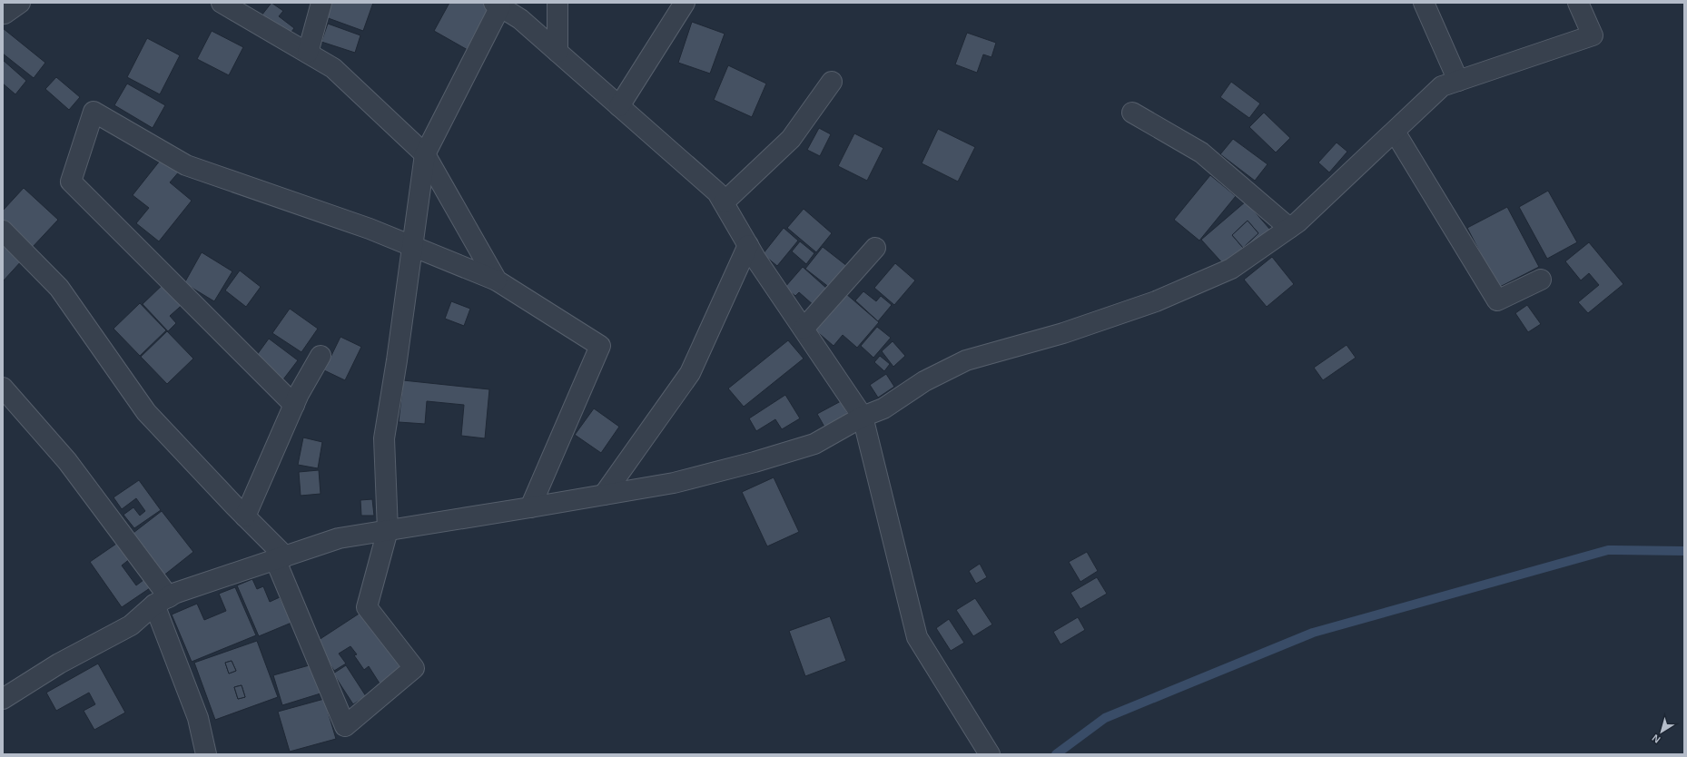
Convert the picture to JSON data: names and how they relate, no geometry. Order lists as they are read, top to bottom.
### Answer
{
  "north": "bottom left"
}
